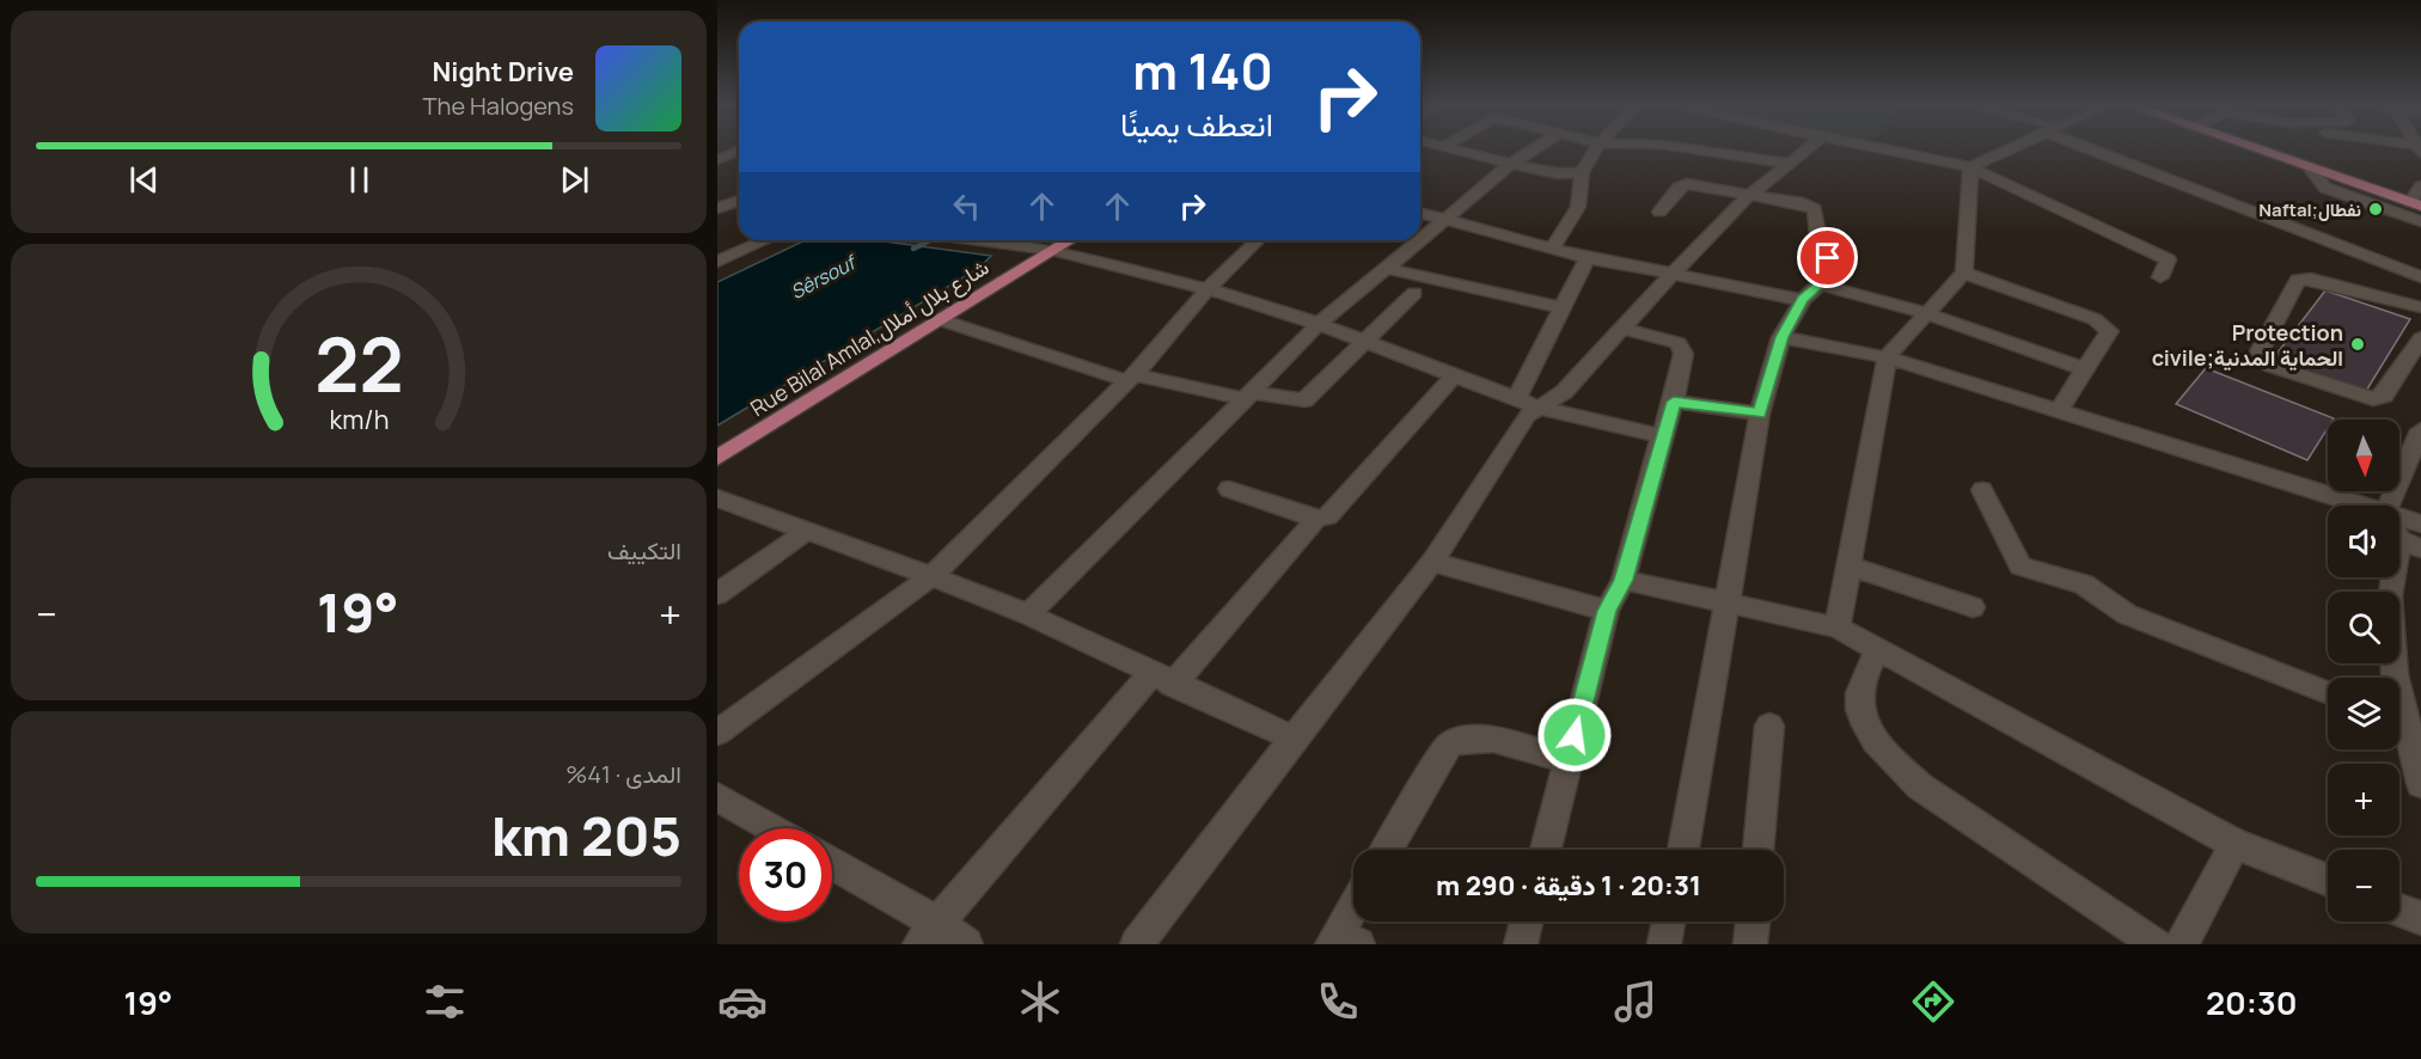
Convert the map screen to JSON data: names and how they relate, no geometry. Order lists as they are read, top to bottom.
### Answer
{
  "streets": {
    "main road": ["Rue Bilal Amlal,شارع بلال أملال"]
  },
  "water": ["Sêrsouf"],
  "places": ["Naftal;نفطال", "Protection civile;الحماية المدنية"],
  "north": "bottom",
  "page": {
    "turn": ["140 m", "انعطف يمينًا"],
    "song": ["Night Drive", "The Halogens"],
    "map_buttons": ["+", "−"],
    "tile": [
      "التكييف",
      ["المدى · 41%", "205 km"]
    ],
    "heat": ["−", "19°", "+"],
    "limit": "30",
    "trip": "20:31 · 1 دقيقة · 290 m",
    "tabs": ["20:30", "19°"],
    "gauge": ["22", "km/h"]
  }
}
